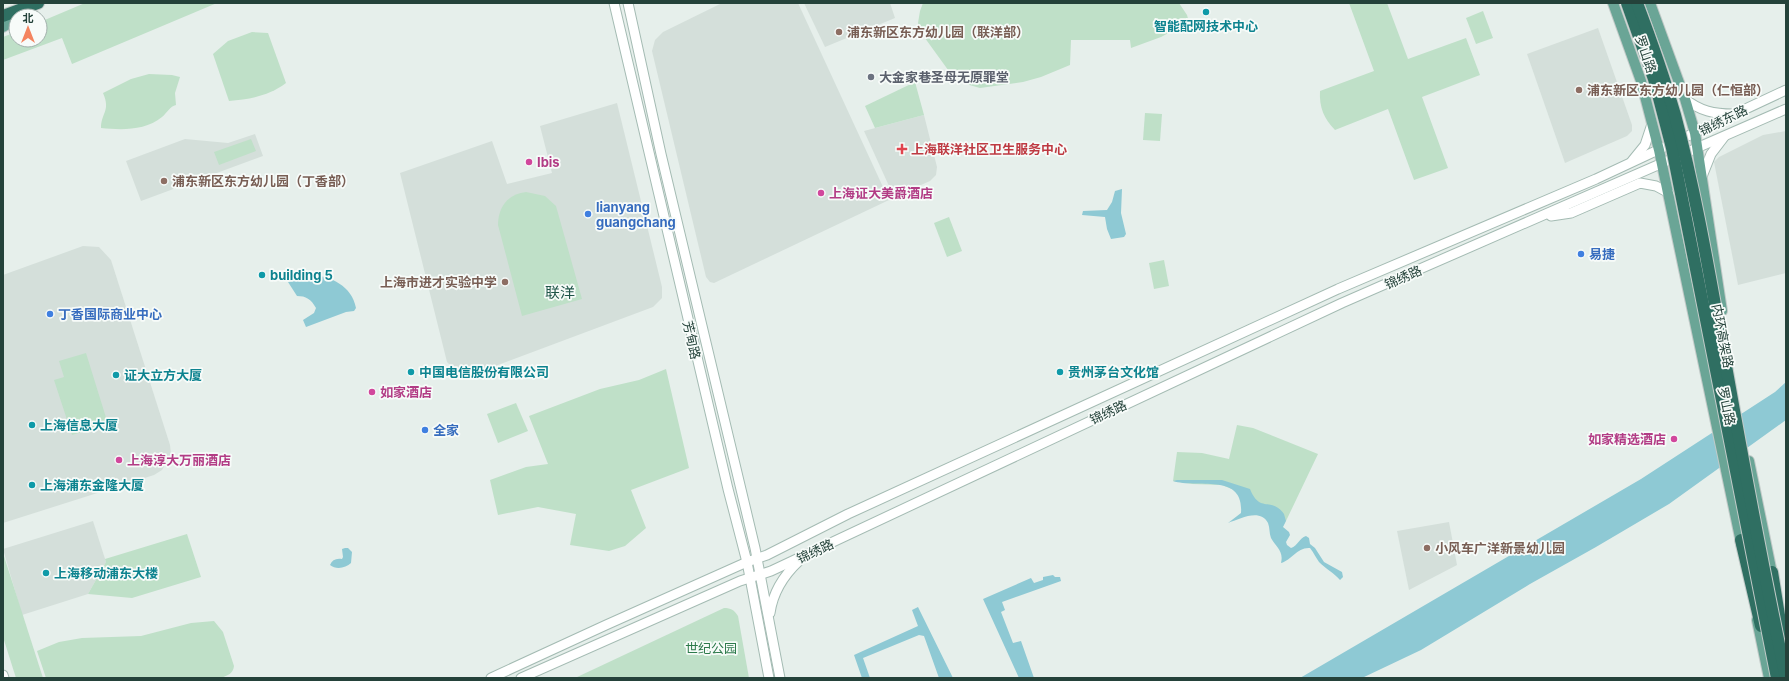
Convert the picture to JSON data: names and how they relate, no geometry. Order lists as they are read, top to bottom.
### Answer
{
  "streets": {
    "highway": ["内环高架路"],
    "main road": [
      "罗山路",
      "锦绣东路",
      "锦绣路",
      "芳甸路"
    ]
  },
  "crossings": [
    ["罗山路", "锦绣东路"],
    ["罗山路", "锦绣路"],
    ["锦绣东路", "锦绣路"],
    ["锦绣路", "芳甸路"]
  ],
  "districts": ["联洋"],
  "parks": ["世纪公园"],
  "places": {
    "other": [
      "智能配网技术中心",
      "浦东新区东方幼儿园（联洋部）",
      "大金家巷圣母无原罪堂",
      "浦东新区东方幼儿园（仁恒部）",
      "Ibis",
      "浦东新区东方幼儿园（丁香部）",
      "上海证大美爵酒店",
      "lianyang guangchang",
      "易捷",
      "building 5",
      "上海市进才实验中学",
      "丁香国际商业中心",
      "中国电信股份有限公司",
      "贵州茅台文化馆",
      "证大立方大厦",
      "如家酒店",
      "上海信息大厦",
      "全家",
      "如家精选酒店",
      "上海淳大万丽酒店",
      "上海浦东金隆大厦",
      "小风车广洋新景幼儿园",
      "上海移动浦东大楼"
    ],
    "health": ["上海联洋社区卫生服务中心"]
  },
  "north": "top"
}
